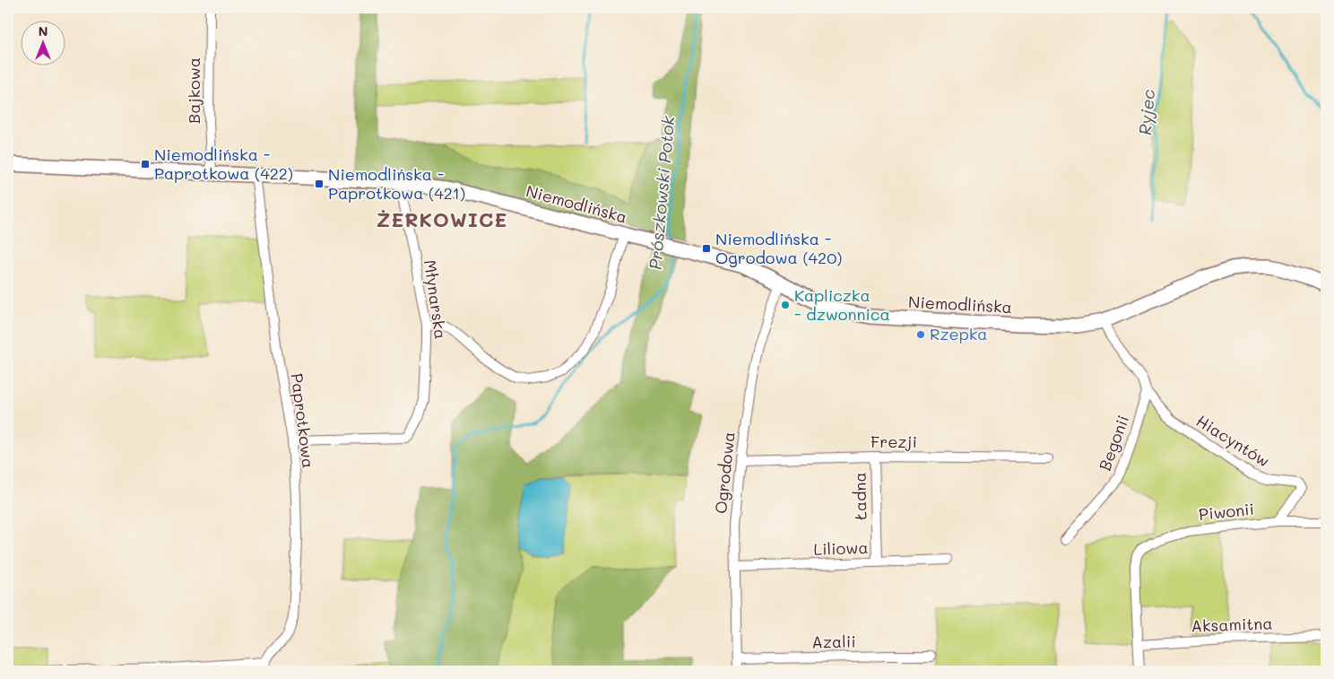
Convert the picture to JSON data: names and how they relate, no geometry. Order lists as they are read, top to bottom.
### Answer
{
  "streets": {
    "main road": ["Niemodlińska"],
    "street": [
      "Bajkowa",
      "Młynarska",
      "Paprotkowa",
      "Hiacyntów",
      "Frezji",
      "Begonii",
      "Ogrodowa",
      "Ładna",
      "Piwonii",
      "Liliowa",
      "Aksamitna",
      "Azalii"
    ]
  },
  "crossings": [
    ["Bajkowa", "Niemodlińska"],
    ["Niemodlińska", "Młynarska"],
    ["Niemodlińska", "Paprotkowa"],
    ["Niemodlińska", "Ogrodowa"],
    ["Młynarska", "Paprotkowa"],
    ["Hiacyntów", "Begonii"],
    ["Hiacyntów", "Piwonii"],
    ["Frezji", "Ogrodowa"],
    ["Frezji", "Ładna"],
    ["Ogrodowa", "Liliowa"],
    ["Ogrodowa", "Azalii"],
    ["Ładna", "Liliowa"],
    ["Piwonii", "Aksamitna"]
  ],
  "districts": ["ŻERKOWICE"],
  "water": ["Ryjec", "Prószkowski Potok"],
  "places": {
    "transit": ["Niemodlińska - Paprotkowa (422)", "Niemodlińska - Paprotkowa (421)", "Niemodlińska - Ogrodowa (420)"],
    "other": ["Kapliczka - dzwonnica", "Rzepka"]
  },
  "north": "top"
}
